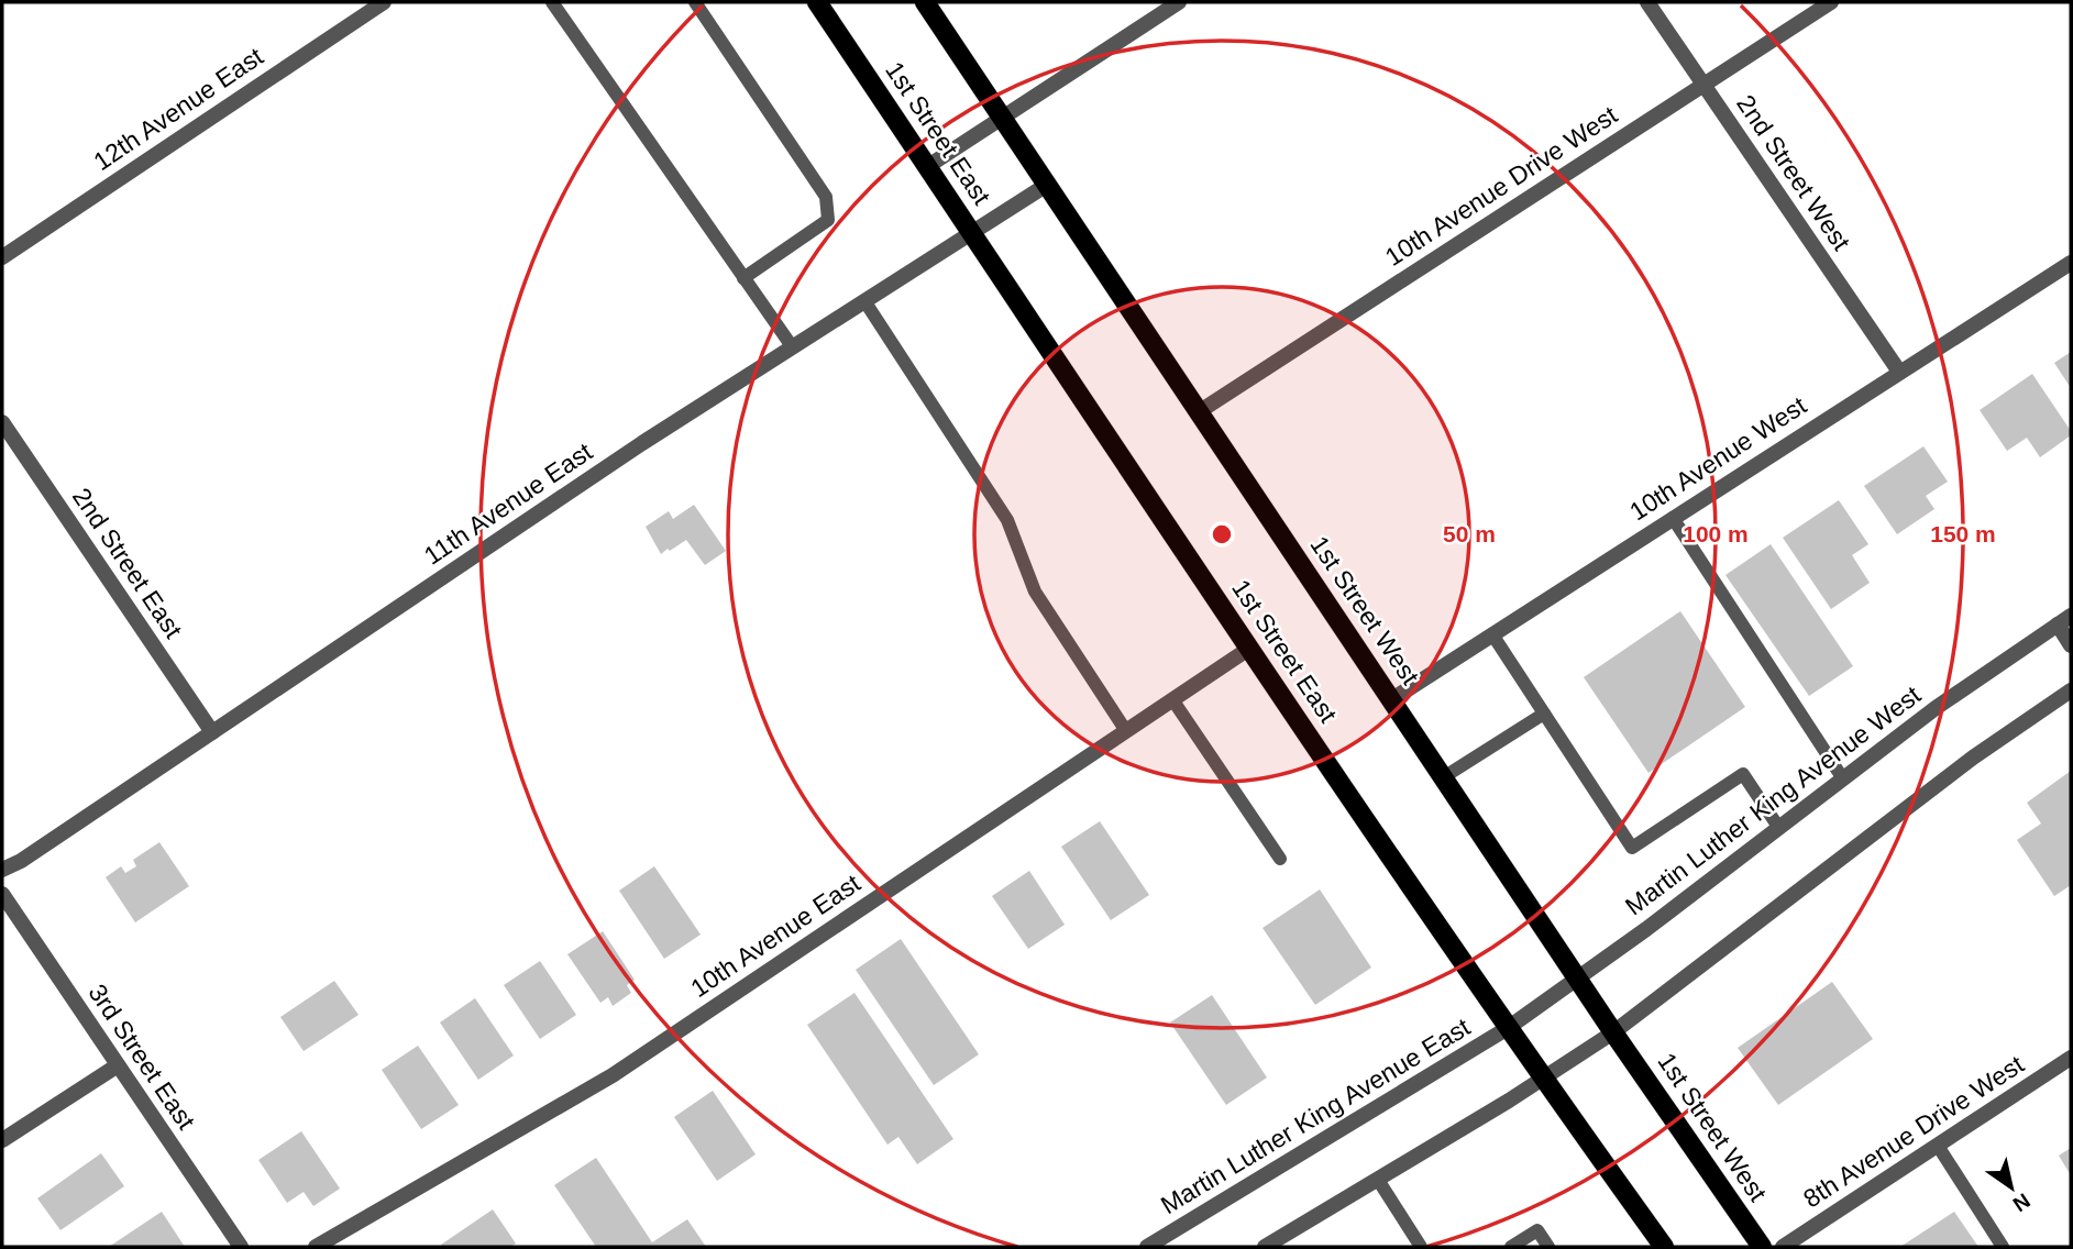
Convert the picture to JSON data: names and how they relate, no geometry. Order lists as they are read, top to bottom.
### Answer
{
  "streets": {
    "main road": ["1st Street East", "1st Street West"],
    "street": [
      "12th Avenue East",
      "2nd Street West",
      "10th Avenue Drive West",
      "10th Avenue West",
      "11th Avenue East",
      "2nd Street East",
      "Martin Luther King Avenue West",
      "10th Avenue East",
      "3rd Street East",
      "Martin Luther King Avenue East",
      "8th Avenue Drive West"
    ]
  },
  "crossings": [
    ["1st Street East", "11th Avenue East"],
    ["1st Street East", "Martin Luther King Avenue West"],
    ["1st Street East", "10th Avenue East"],
    ["1st Street East", "Martin Luther King Avenue East"],
    ["2nd Street West", "10th Avenue Drive West"],
    ["2nd Street West", "10th Avenue West"],
    ["10th Avenue Drive West", "1st Street West"],
    ["10th Avenue West", "1st Street West"],
    ["11th Avenue East", "2nd Street East"],
    ["11th Avenue East", "1st Street West"],
    ["1st Street West", "Martin Luther King Avenue West"],
    ["Martin Luther King Avenue West", "Martin Luther King Avenue East"]
  ],
  "north": "bottom right",
  "rings": ["50 m", "100 m", "150 m"]
}
